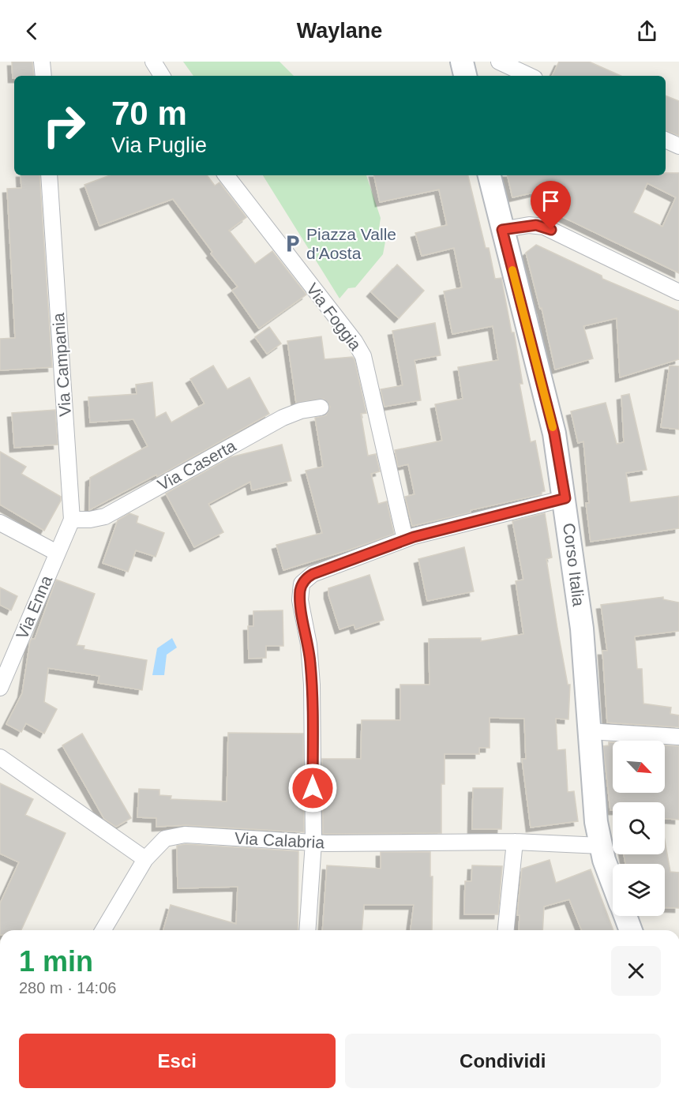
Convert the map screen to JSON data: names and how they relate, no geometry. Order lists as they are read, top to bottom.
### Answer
{
  "streets": {
    "street": [
      "Via Foggia",
      "Via Campania",
      "Via Caserta",
      "Corso Italia",
      "Via Enna",
      "Via Calabria"
    ]
  },
  "crossings": [
    ["Via Campania", "Via Caserta"],
    ["Via Campania", "Via Enna"],
    ["Corso Italia", "Via Calabria"]
  ],
  "places": {
    "parking": ["Piazza Valle d'Aosta"]
  },
  "north": "bottom right",
  "page": {
    "header": "Waylane",
    "turn": ["70 m", "Via Puglie"],
    "heading": ["1 min", "280 m · 14:06"],
    "buttons": ["Esci", "Condividi"]
  }
}
